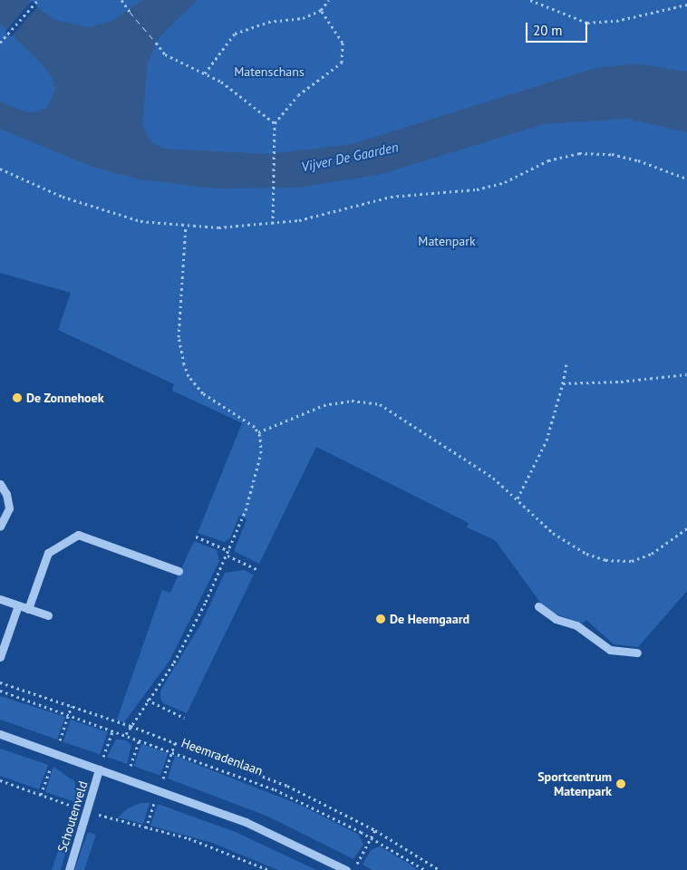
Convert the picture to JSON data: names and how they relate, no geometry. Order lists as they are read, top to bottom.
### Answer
{
  "streets": {
    "street": ["Schoutenveld"],
    "path": ["Heemradenlaan"]
  },
  "water": ["Vijver De Gaarden"],
  "parks": ["Matenschans", "Matenpark"],
  "places": ["De Zonnehoek", "De Heemgaard", "Sportcentrum Matenpark"],
  "scale_bar": "20 m"
}
